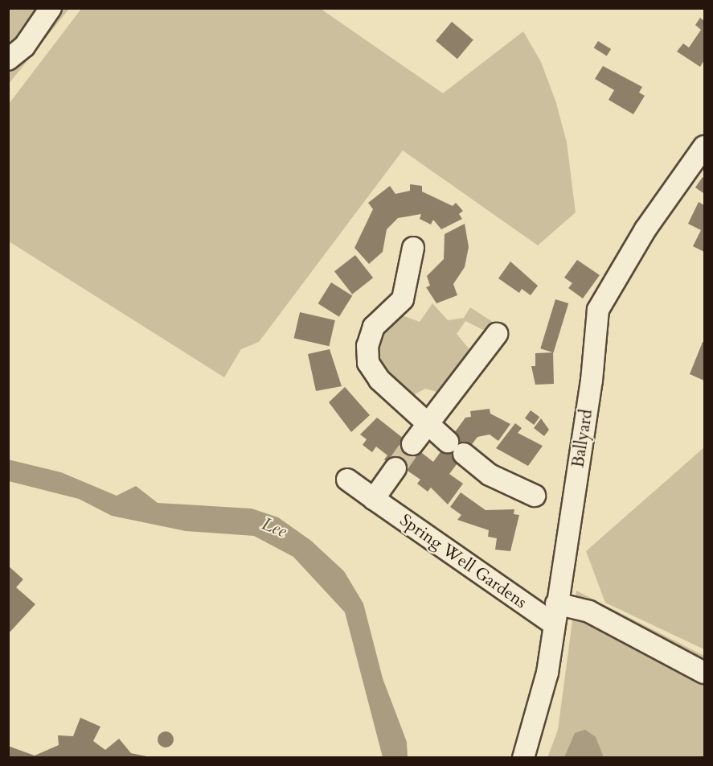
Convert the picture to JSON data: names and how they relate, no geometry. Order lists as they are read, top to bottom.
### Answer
{
  "streets": {
    "street": ["Ballyard", "Spring Well Gardens"]
  },
  "crossings": [
    ["Ballyard", "Spring Well Gardens"]
  ],
  "water": ["Lee"]
}
